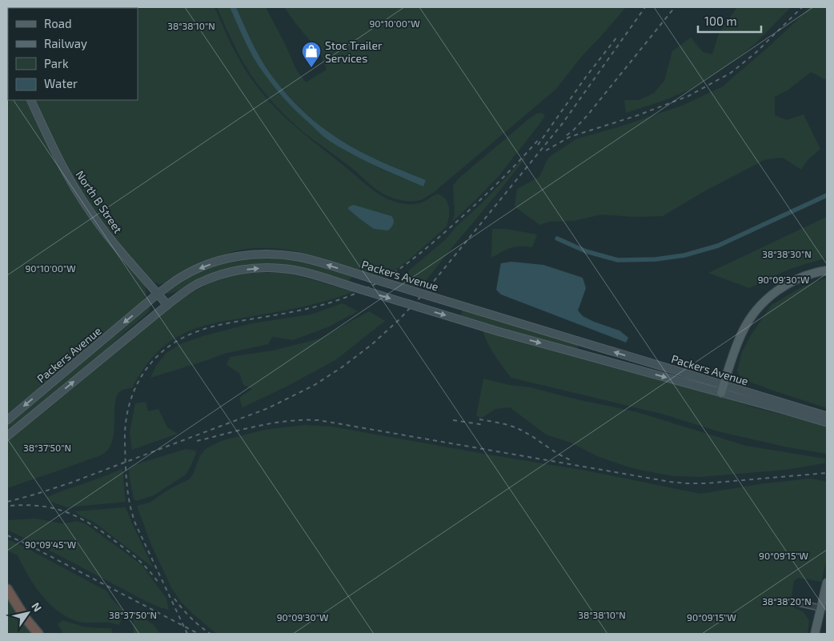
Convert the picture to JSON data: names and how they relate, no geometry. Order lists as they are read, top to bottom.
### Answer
{
  "streets": {
    "main road": ["North B Street", "Packers Avenue"]
  },
  "crossings": [
    ["North B Street", "Packers Avenue"]
  ],
  "places": {
    "shop": ["Stoc Trailer Services"]
  },
  "legend": [
    "Road",
    "Railway",
    "Park",
    "Water"
  ],
  "scale_bar": "100 m",
  "north": "top right",
  "coordinates": [
    "90°10'00\"W",
    "38°38'10\"N",
    "38°38'30\"N",
    "90°09'30\"W",
    "38°37'50\"N",
    "90°09'45\"W",
    "90°09'15\"W",
    "38°38'20\"N"
  ]
}
